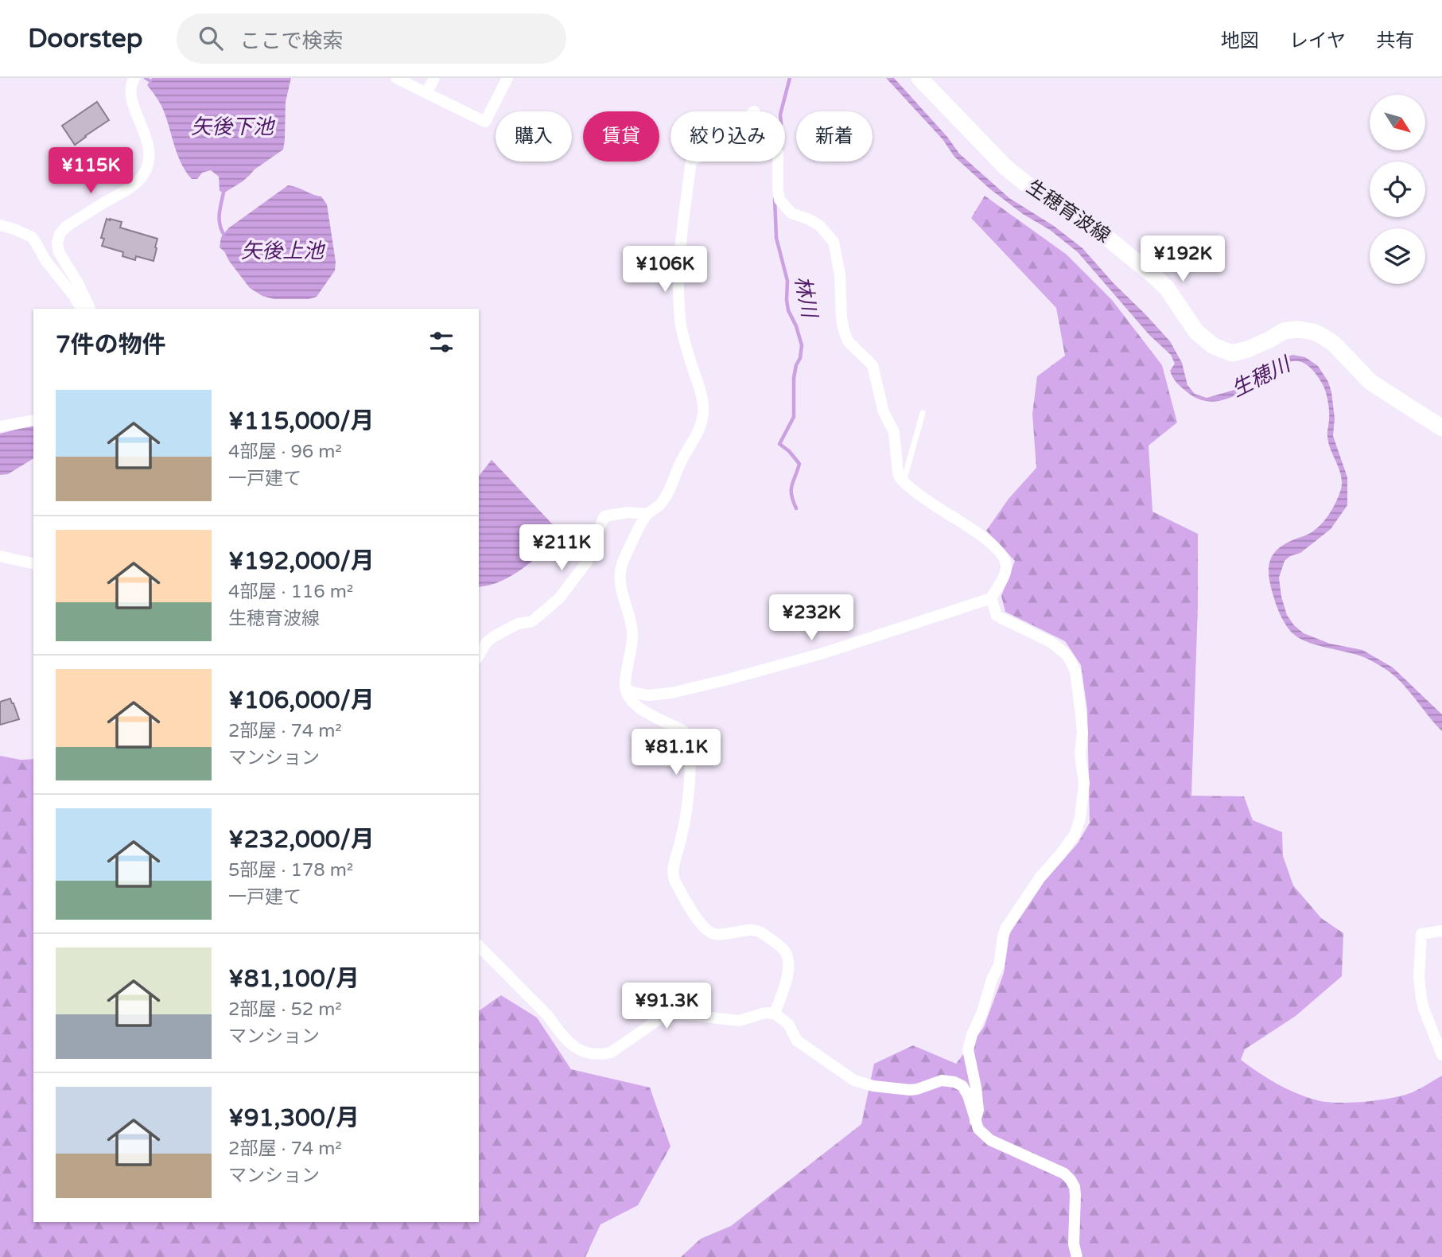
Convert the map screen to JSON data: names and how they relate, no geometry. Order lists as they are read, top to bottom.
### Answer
{
  "streets": {
    "main road": ["生穂育波線"]
  },
  "water": [
    "矢後下池",
    "矢後上池",
    "林川",
    "生穂川"
  ],
  "north": "bottom right",
  "page": {
    "header": "Doorstep",
    "search": "ここで検索",
    "nav": ["地図", "レイヤ", "共有"],
    "chip": [
      "購入",
      "賃貸",
      "絞り込み",
      "新着"
    ],
    "price": [
      "¥115K",
      "¥192K",
      "¥106K",
      "¥211K",
      "¥232K",
      "¥81.1K",
      "¥91.3K"
    ],
    "heading": "7件の物件",
    "list": [
      {
        "name": "¥115,000/月",
        "note": "4部屋 · 96 m² · 一戸建て"
      },
      {
        "name": "¥192,000/月",
        "note": "4部屋 · 116 m² · 生穂育波線"
      },
      {
        "name": "¥106,000/月",
        "note": "2部屋 · 74 m² · マンション"
      },
      {
        "name": "¥232,000/月",
        "note": "5部屋 · 178 m² · 一戸建て"
      },
      {
        "name": "¥81,100/月",
        "note": "2部屋 · 52 m² · マンション"
      },
      {
        "name": "¥91,300/月",
        "note": "2部屋 · 74 m² · マンション"
      }
    ]
  }
}
